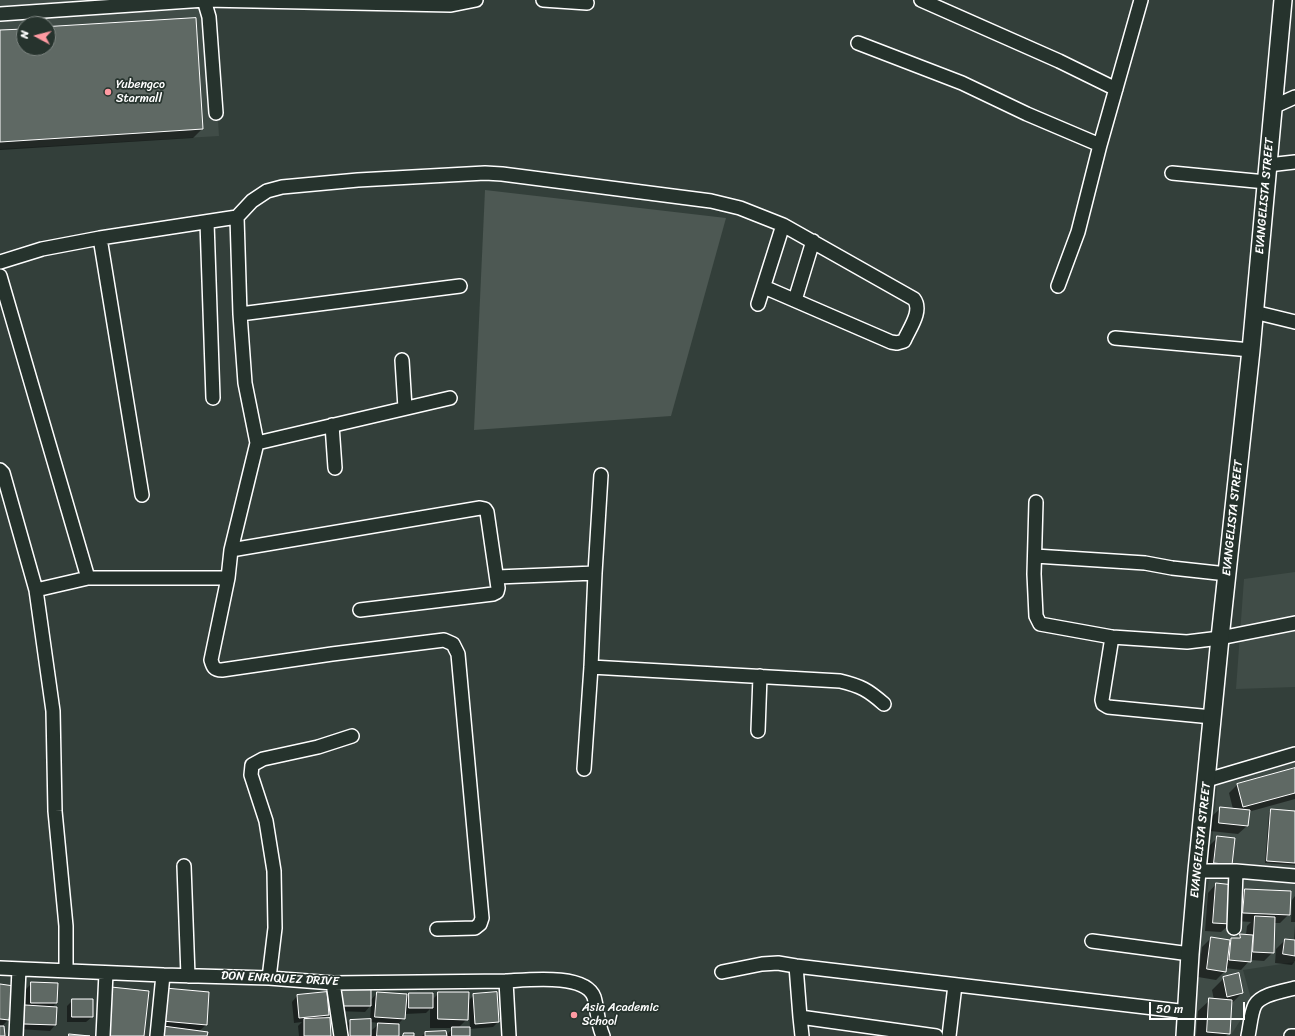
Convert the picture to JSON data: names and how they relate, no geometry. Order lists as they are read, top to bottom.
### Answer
{
  "streets": {
    "main road": ["EVANGELISTA STREET"],
    "street": ["DON ENRIQUEZ DRIVE"]
  },
  "places": ["Yubengco Starmall", "Asia Academic School"],
  "scale_bar": "50 m",
  "north": "left"
}
